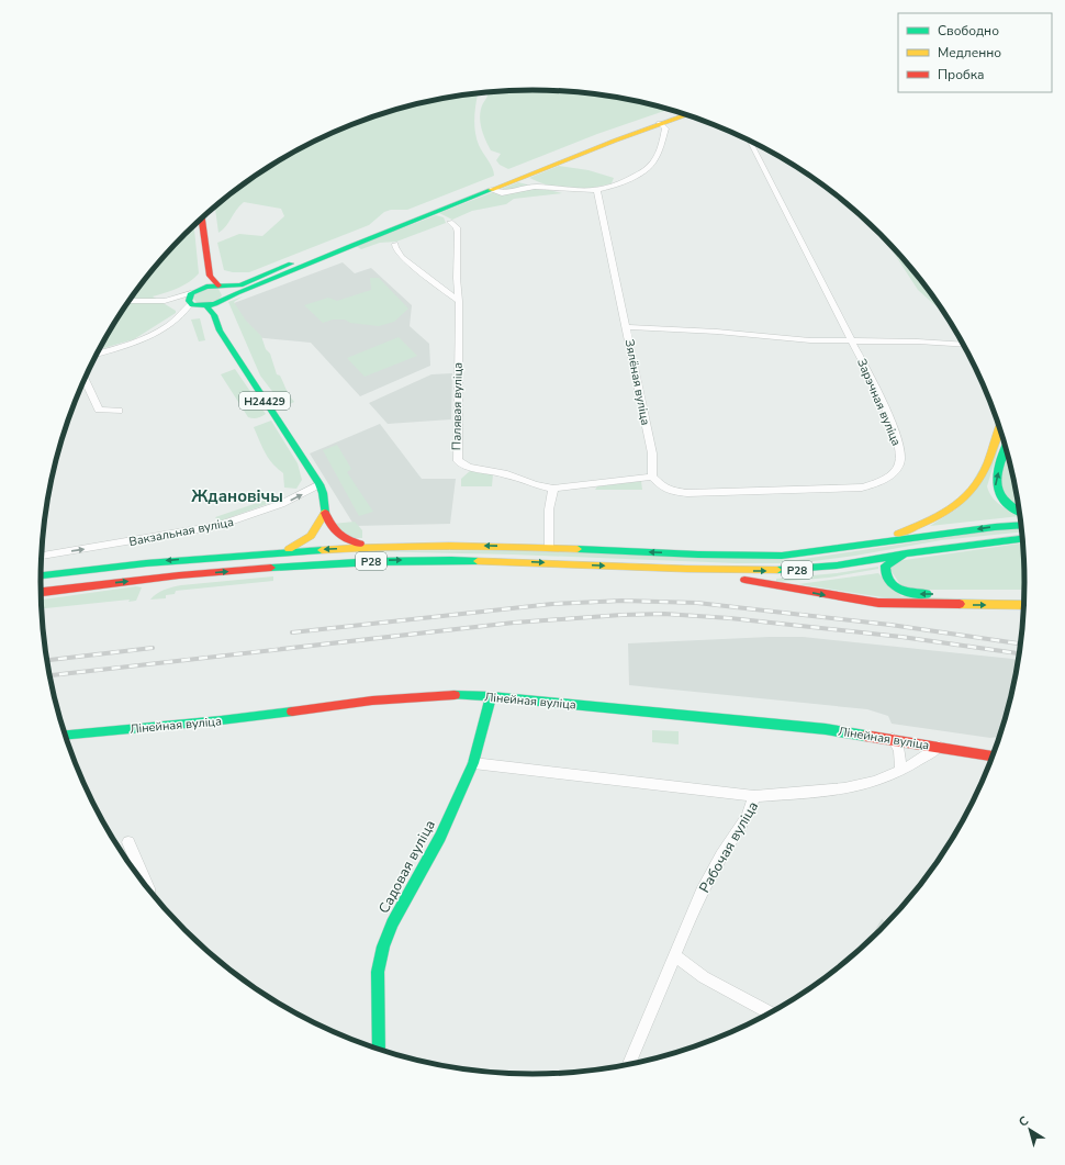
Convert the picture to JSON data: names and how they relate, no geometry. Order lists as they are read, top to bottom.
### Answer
{
  "streets": {
    "main road": [
      "Н24429",
      "Р28",
      "Лінейная вуліца",
      "Садовая вуліца"
    ],
    "street": [
      "Зялёная вуліца",
      "Зарэчная вуліца",
      "Палявая вуліца",
      "Вакзальная вуліца",
      "Рабочая вуліца"
    ]
  },
  "crossings": [
    ["Зялёная вуліца", "Зарэчная вуліца"],
    ["Н24429", "Вакзальная вуліца"],
    ["Н24429", "Р28"],
    ["Лінейная вуліца", "Рабочая вуліца"],
    ["Лінейная вуліца", "Садовая вуліца"]
  ],
  "one_way": ["Вакзальная вуліца"],
  "districts": ["Ждановічы"],
  "legend": ["Свободно", "Медленно", "Пробка"],
  "north": "top left"
}
